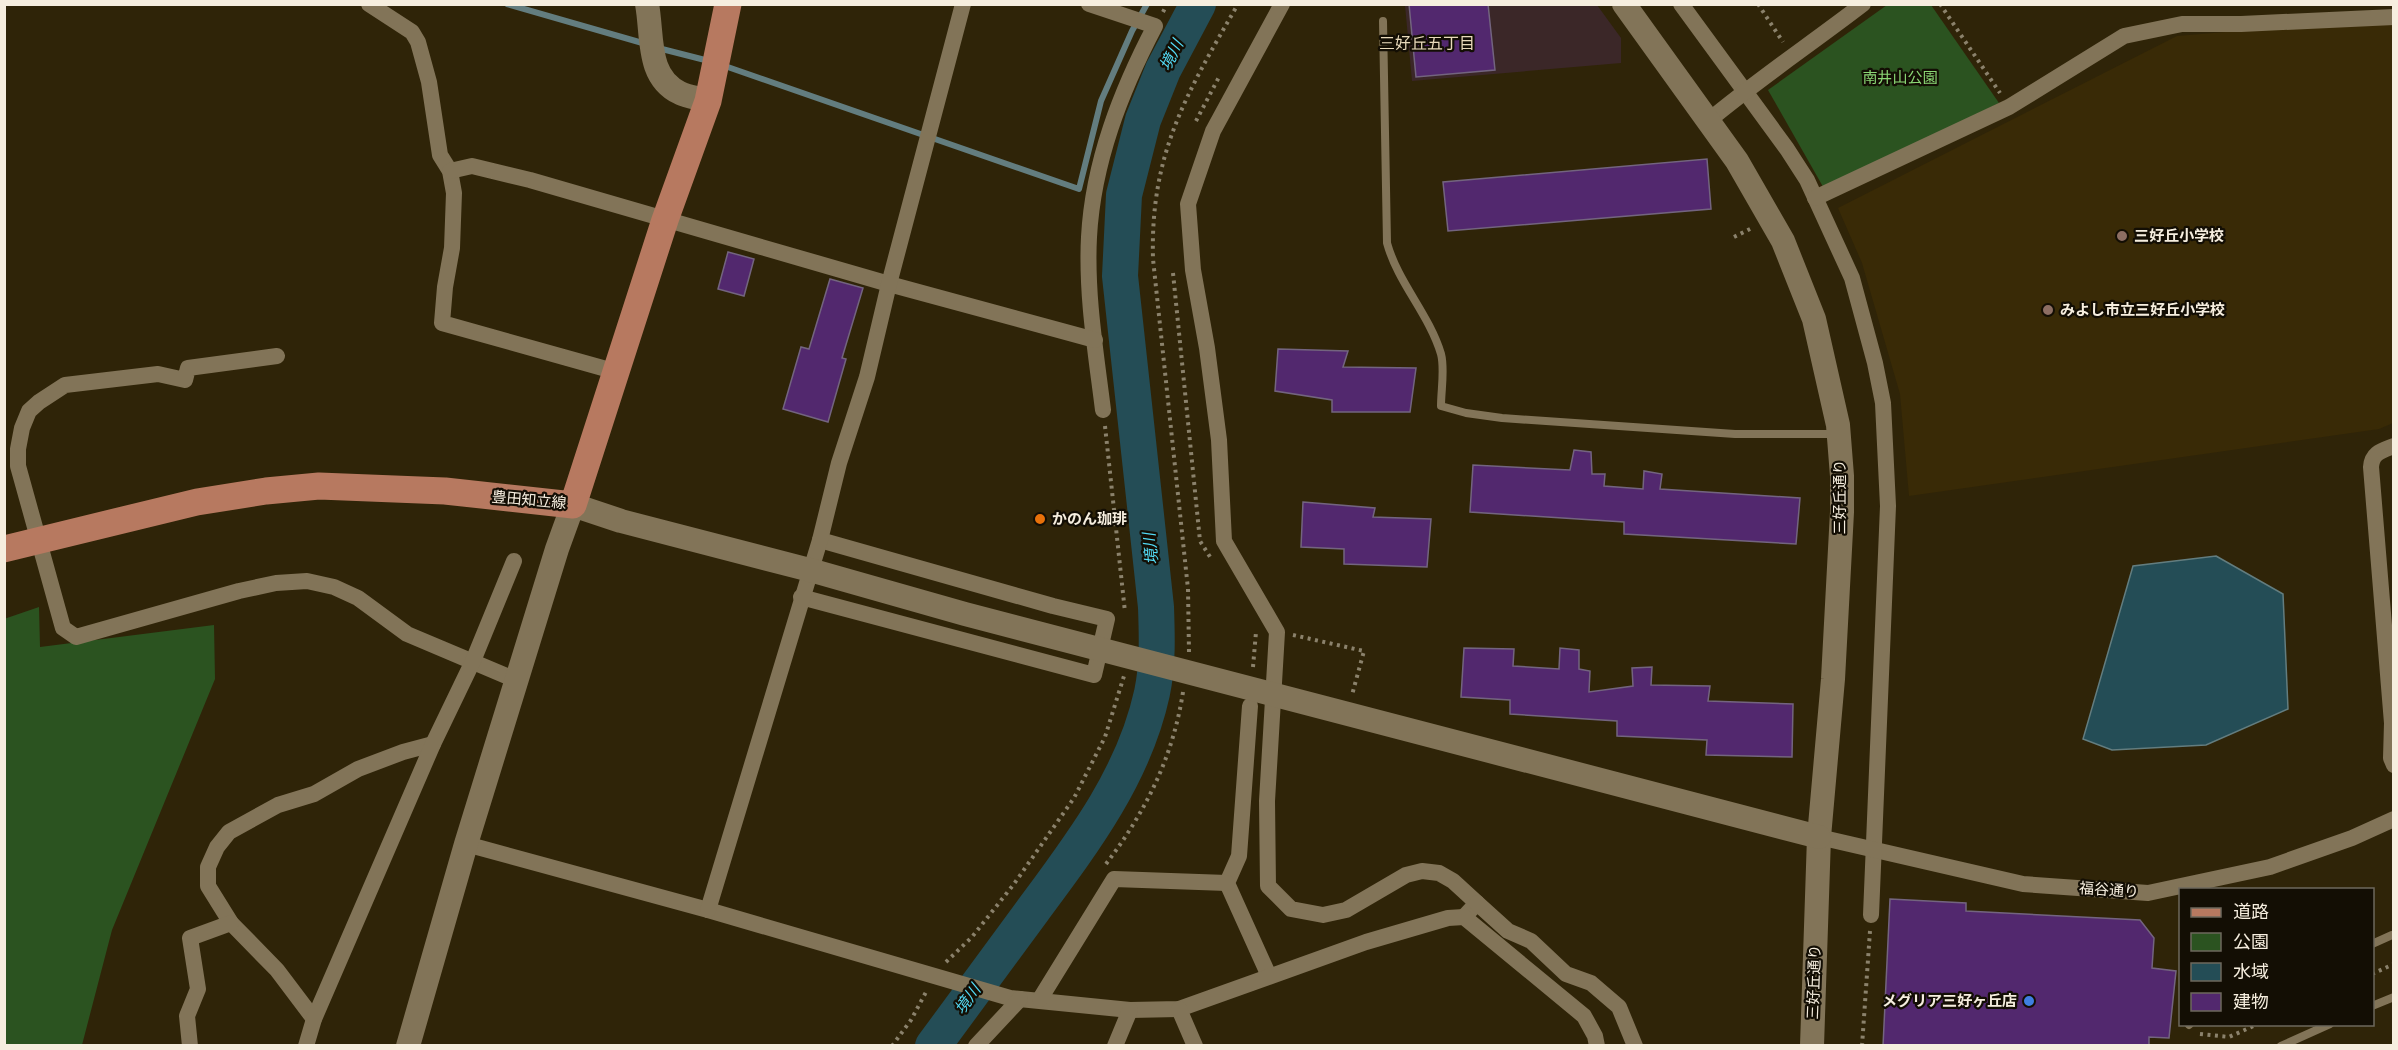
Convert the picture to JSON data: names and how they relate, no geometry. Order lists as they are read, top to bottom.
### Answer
{
  "streets": {
    "main road": ["豊田知立線"],
    "street": ["三好丘通り", "福谷通り"]
  },
  "crossings": [
    ["三好丘通り", "福谷通り"]
  ],
  "districts": ["三好丘五丁目"],
  "water": ["境川"],
  "parks": ["南井山公園"],
  "places": [
    "三好丘小学校",
    "みよし市立三好丘小学校",
    "かのん珈琲",
    "メグリア三好ヶ丘店"
  ],
  "legend": [
    "道路",
    "公園",
    "水域",
    "建物"
  ]
}
